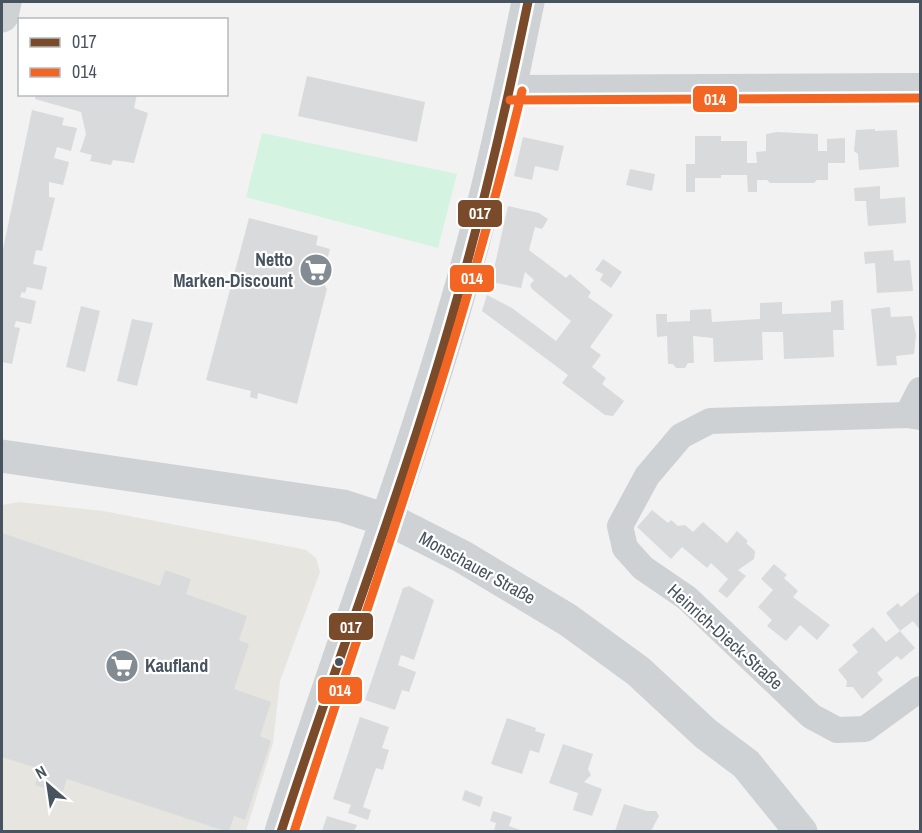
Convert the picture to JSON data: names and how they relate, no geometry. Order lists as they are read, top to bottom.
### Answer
{
  "streets": {
    "main road": ["Monschauer Straße"],
    "street": ["Heinrich-Dieck-Straße"]
  },
  "places": {
    "supermarket": ["Netto Marken-Discount", "Kaufland"]
  },
  "lines": ["transit line 017", "transit line 014"],
  "legend": ["017", "014"],
  "north": "top left"
}
